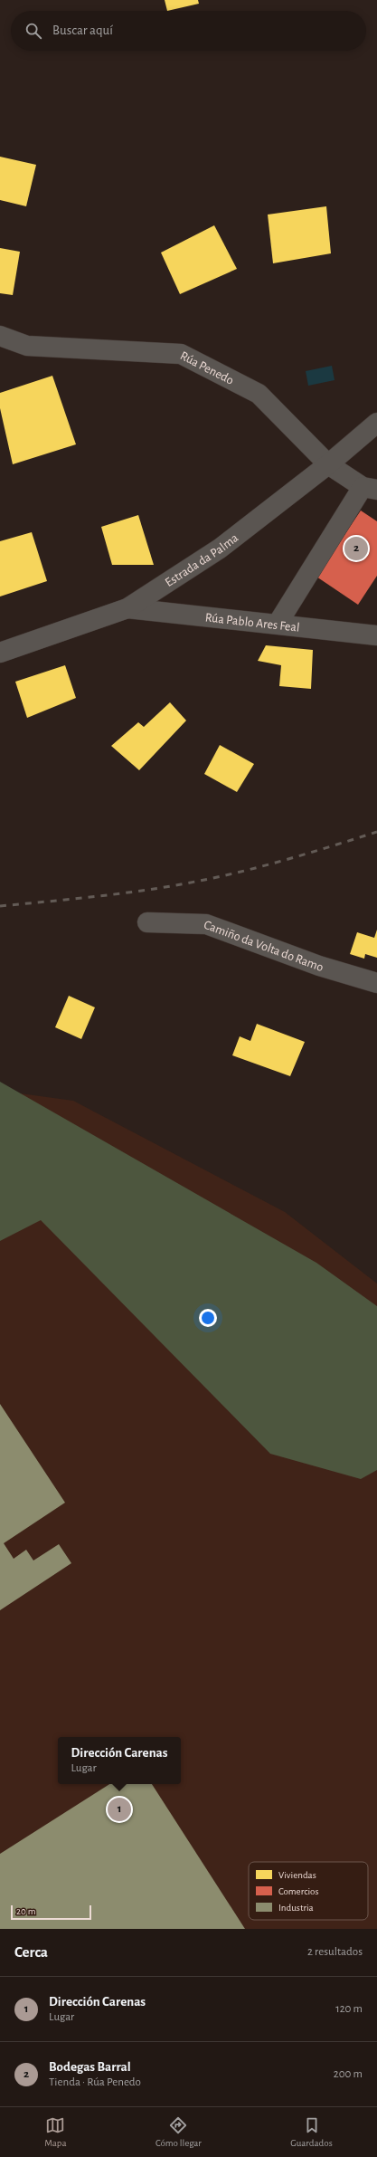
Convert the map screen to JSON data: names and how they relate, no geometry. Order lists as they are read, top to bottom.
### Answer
{
  "streets": {
    "street": [
      "Rúa Penedo",
      "Estrada da Palma",
      "Rúa Pablo Ares Feal",
      "Camiño da Volta do Ramo"
    ]
  },
  "crossings": [
    ["Rúa Penedo", "Estrada da Palma"],
    ["Estrada da Palma", "Rúa Pablo Ares Feal"]
  ],
  "legend": ["Viviendas", "Comercios", "Industria"],
  "scale_bar": "20 m",
  "page": {
    "search": "Buscar aquí",
    "pins": ["2", "1"],
    "popup": ["Dirección Carenas", "Lugar"],
    "scale": "20 m",
    "heading": ["Cerca", "2 resultados"],
    "list": [
      {
        "mark": "1",
        "name": "Dirección Carenas",
        "note": "Lugar",
        "value": "120 m"
      },
      {
        "mark": "2",
        "name": "Bodegas Barral",
        "note": "Tienda · Rúa Penedo",
        "value": "200 m"
      }
    ],
    "nav": ["Mapa", "Cómo llegar", "Guardados"]
  }
}
